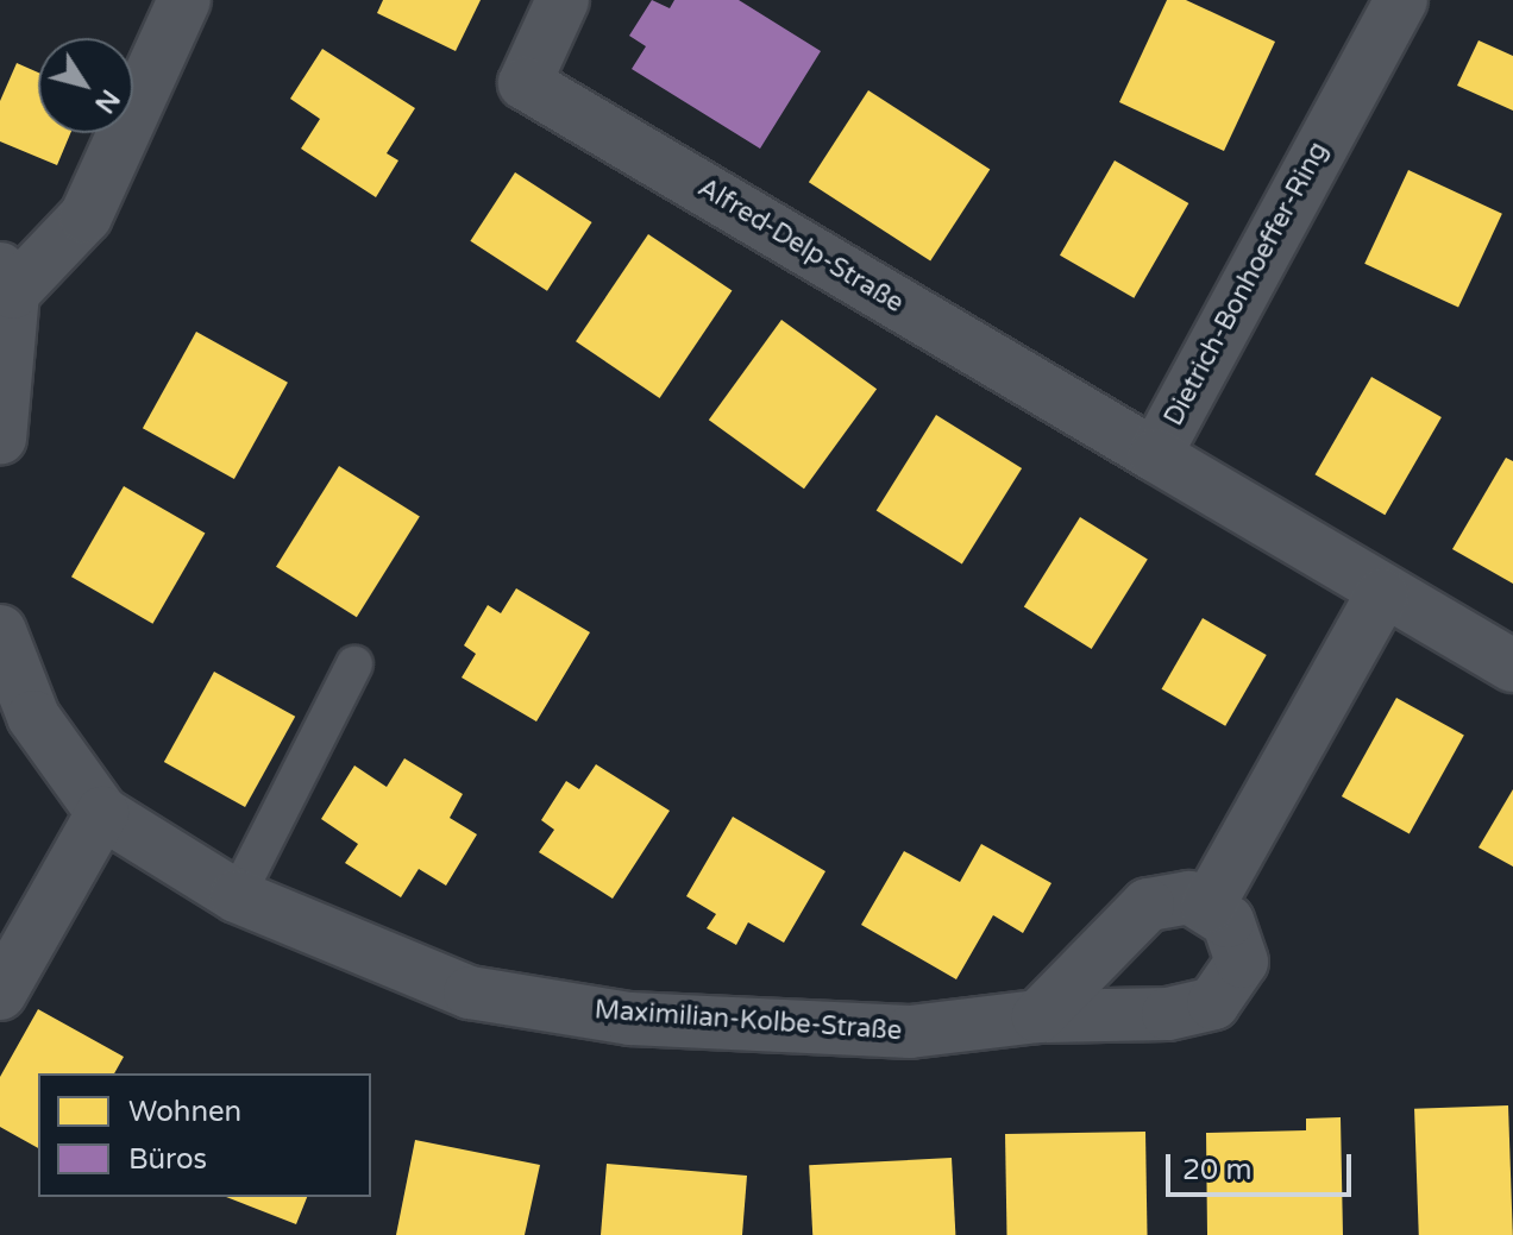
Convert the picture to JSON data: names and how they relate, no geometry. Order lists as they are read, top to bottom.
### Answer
{
  "streets": {
    "street": ["Alfred-Delp-Straße", "Dietrich-Bonhoeffer-Ring", "Maximilian-Kolbe-Straße"]
  },
  "crossings": [
    ["Alfred-Delp-Straße", "Dietrich-Bonhoeffer-Ring"]
  ],
  "legend": ["Wohnen", "Büros"],
  "scale_bar": "20 m",
  "north": "bottom right"
}
